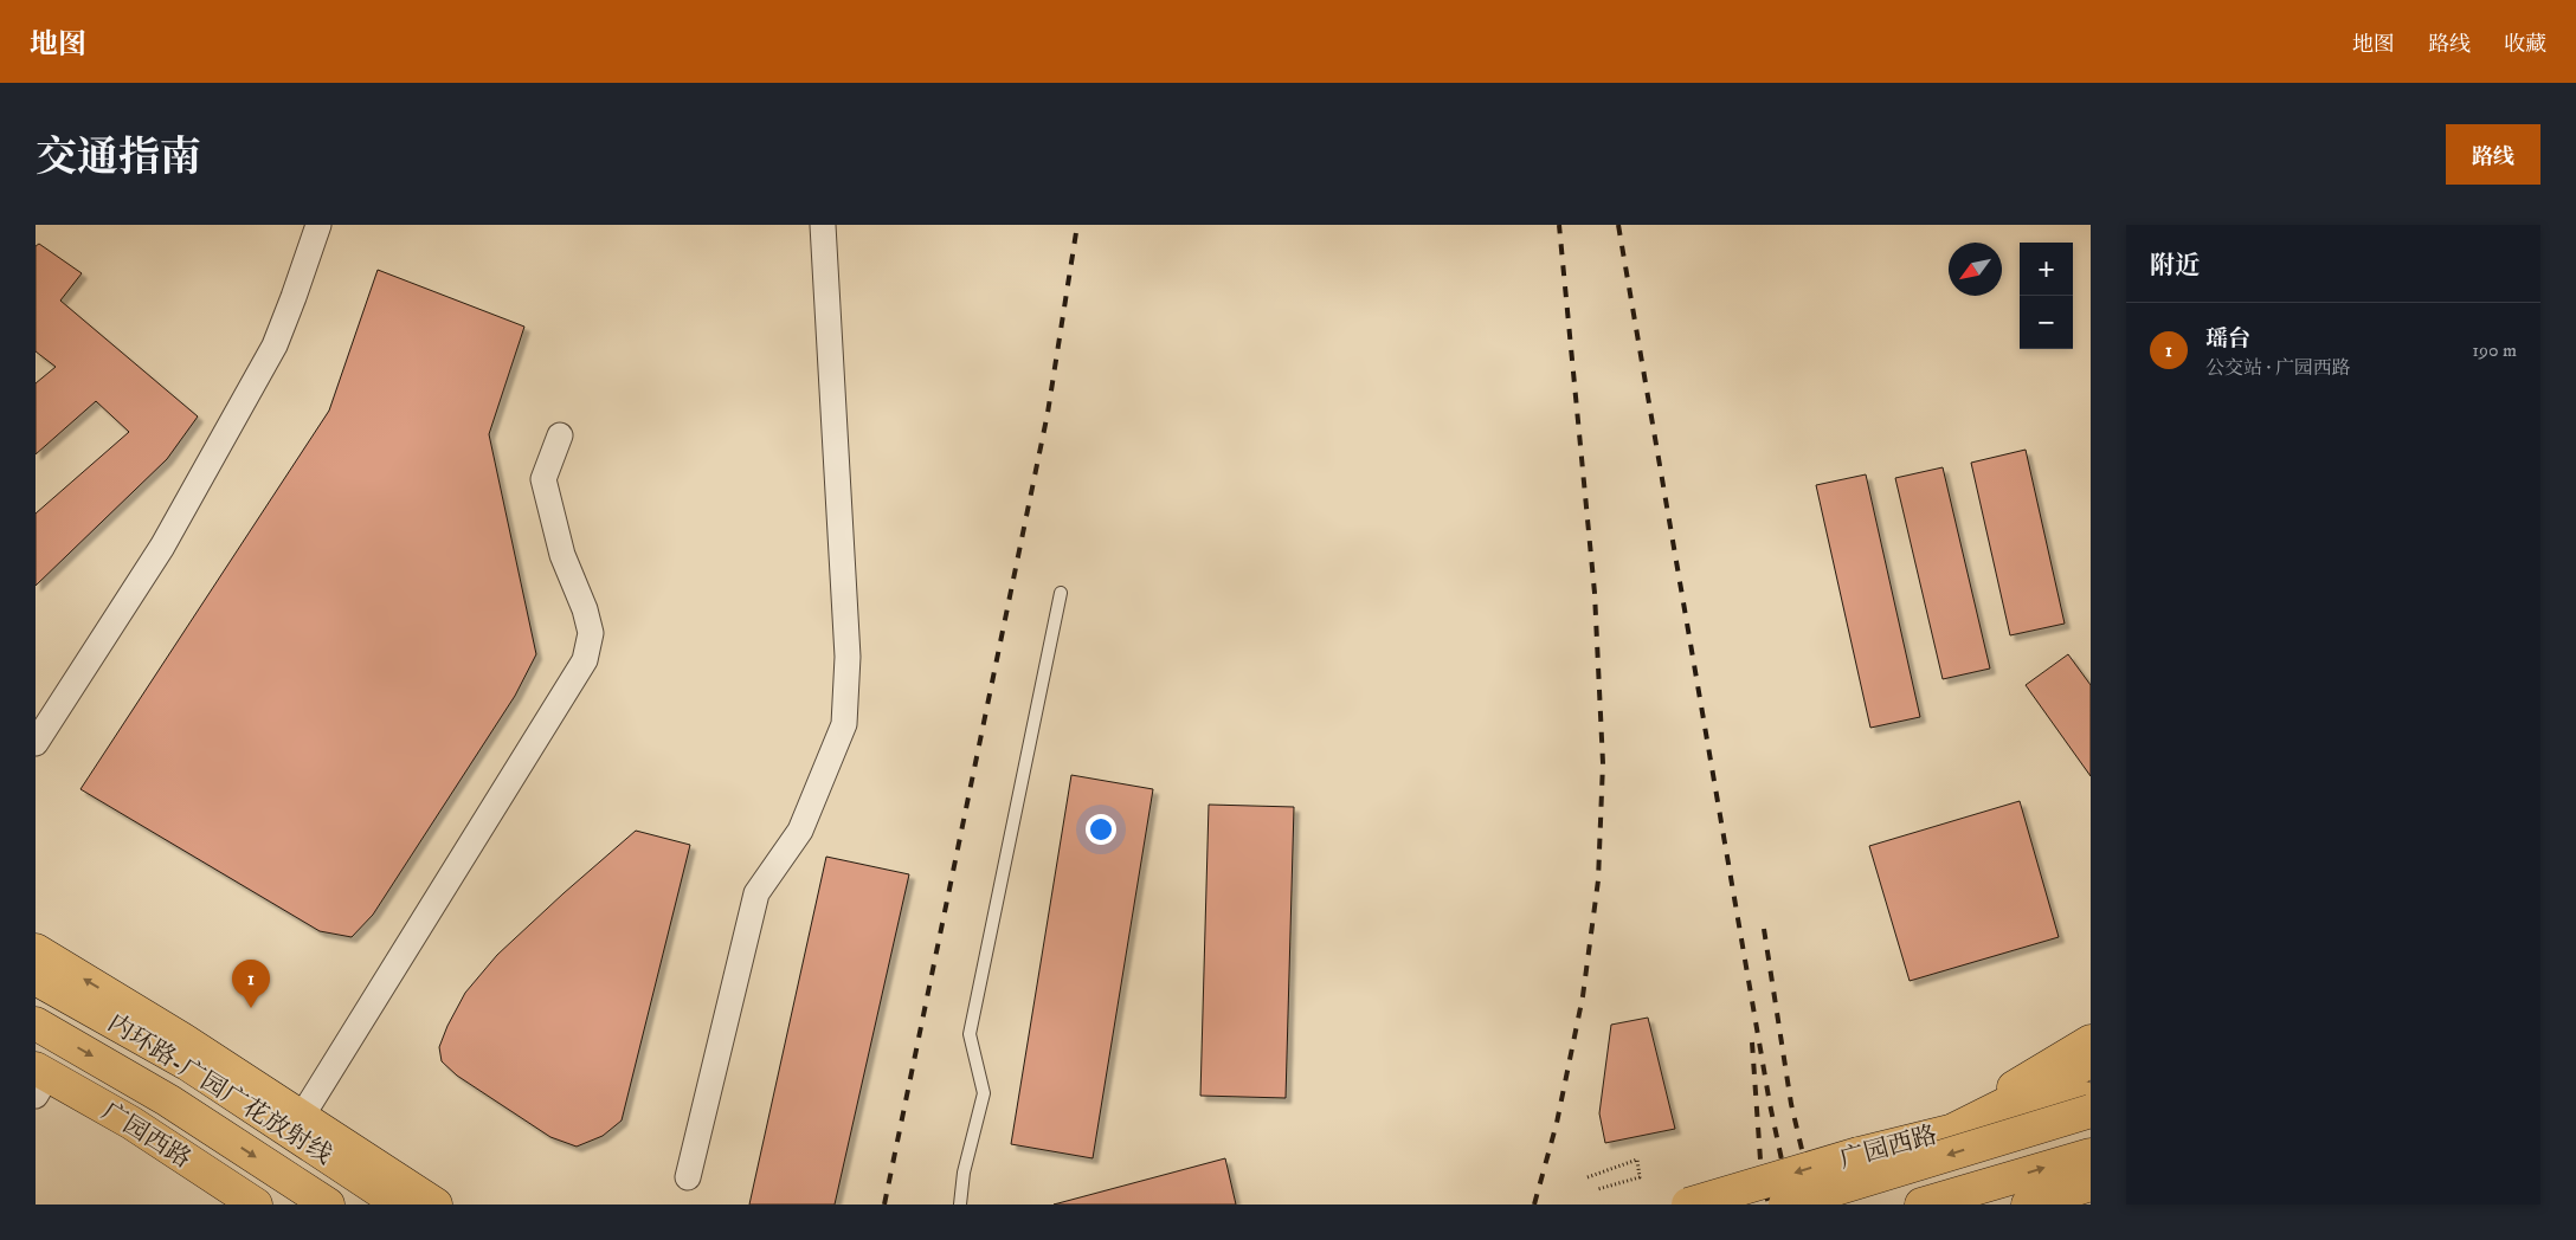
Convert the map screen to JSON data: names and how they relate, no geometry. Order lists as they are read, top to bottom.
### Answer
{
  "streets": {
    "main road": ["内环路-广园广花放射线", "广园西路"]
  },
  "north": "bottom left",
  "page": {
    "header": "地图",
    "nav": ["地图", "路线", "收藏"],
    "title": "交通指南",
    "buttons": "路线",
    "heading": "附近",
    "map_buttons": ["+", "−"],
    "list": [
      {
        "mark": "1",
        "name": "瑶台",
        "note": "公交站 · 广园西路",
        "value": "190 m"
      }
    ],
    "pins": "1"
  }
}
